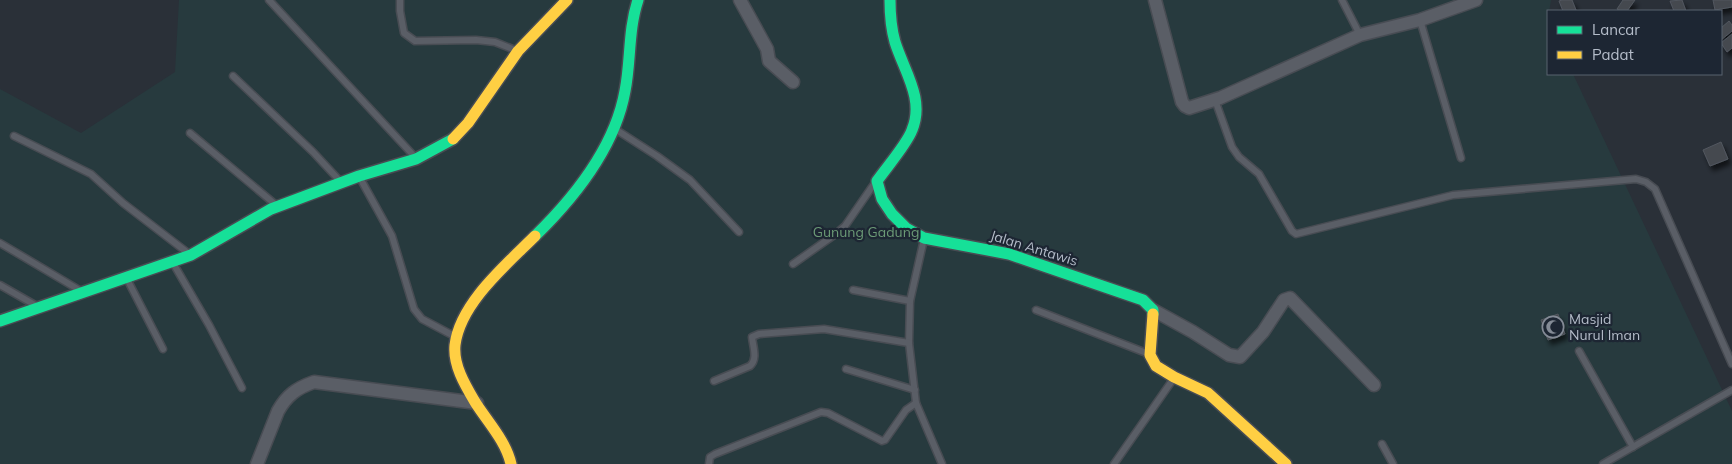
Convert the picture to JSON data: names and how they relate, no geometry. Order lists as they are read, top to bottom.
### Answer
{
  "streets": {
    "street": ["Jalan Antawis"]
  },
  "parks": ["Gunung Gadung"],
  "places": {
    "mosque": ["Masjid Nurul Iman"]
  },
  "legend": ["Lancar", "Padat"]
}
